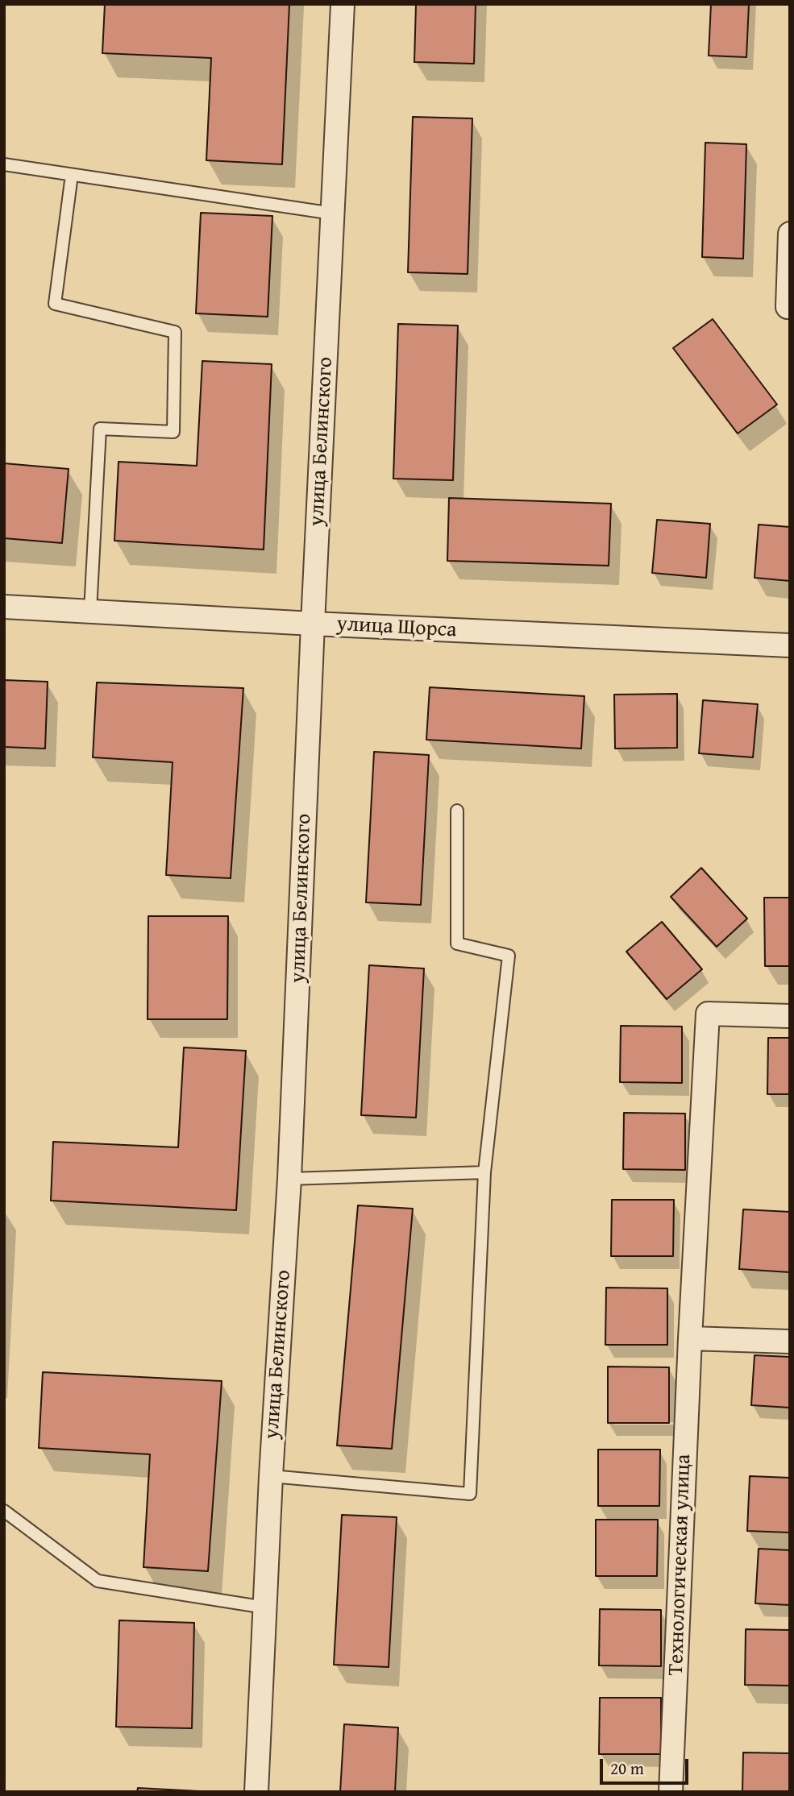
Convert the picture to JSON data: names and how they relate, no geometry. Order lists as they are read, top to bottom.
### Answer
{
  "streets": {
    "street": ["улица Белинского", "улица Щорса", "Технологическая улица"]
  },
  "crossings": [
    ["улица Белинского", "улица Щорса"]
  ],
  "scale_bar": "20 m"
}
